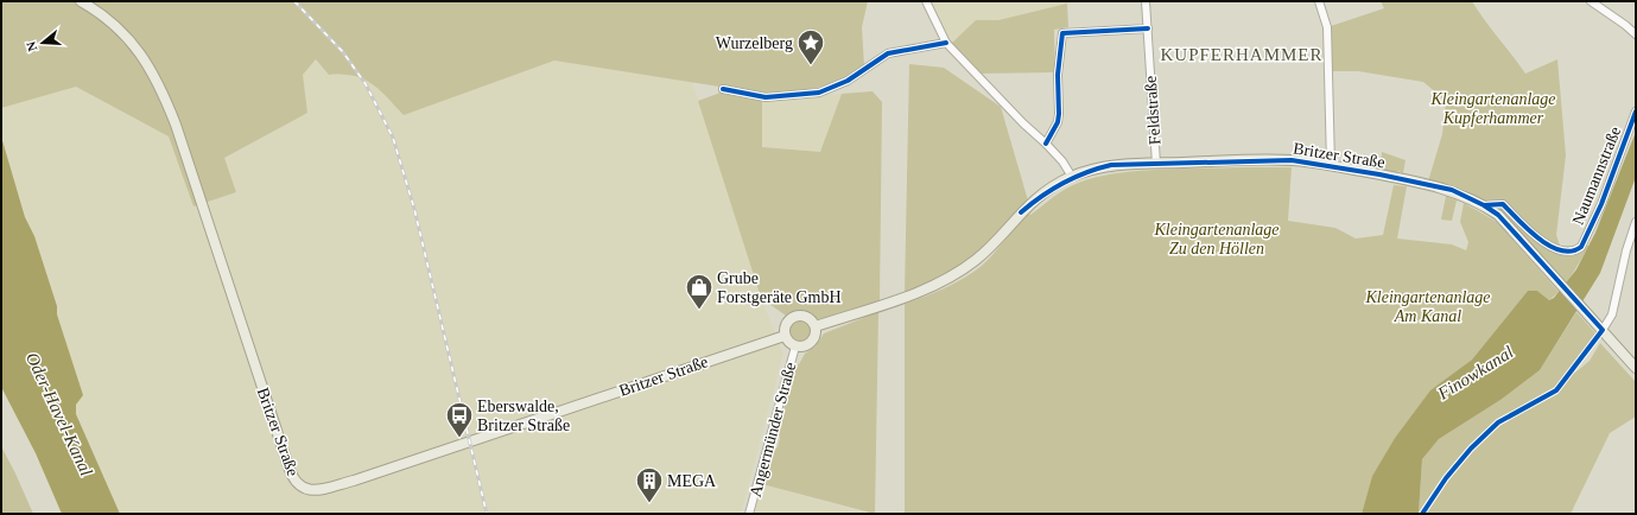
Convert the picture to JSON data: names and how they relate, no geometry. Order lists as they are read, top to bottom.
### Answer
{
  "streets": {
    "main road": ["Britzer Straße"],
    "street": ["Feldstraße", "Naumannstraße", "Angermünder Straße"]
  },
  "crossings": [
    ["Feldstraße", "Britzer Straße"],
    ["Britzer Straße", "Naumannstraße"],
    ["Britzer Straße", "Angermünder Straße"]
  ],
  "districts": ["KUPFERHAMMER"],
  "water": ["Finowkanal", "Oder-Havel-Kanal"],
  "parks": ["Kleingartenanlage Kupferhammer", "Kleingartenanlage Zu den Höllen", "Kleingartenanlage Am Kanal"],
  "places": {
    "place": ["Wurzelberg"],
    "shop": ["Grube Forstgeräte GmbH"],
    "bus stop": ["Eberswalde, Britzer Straße"],
    "building": ["MEGA"]
  },
  "north": "left"
}
